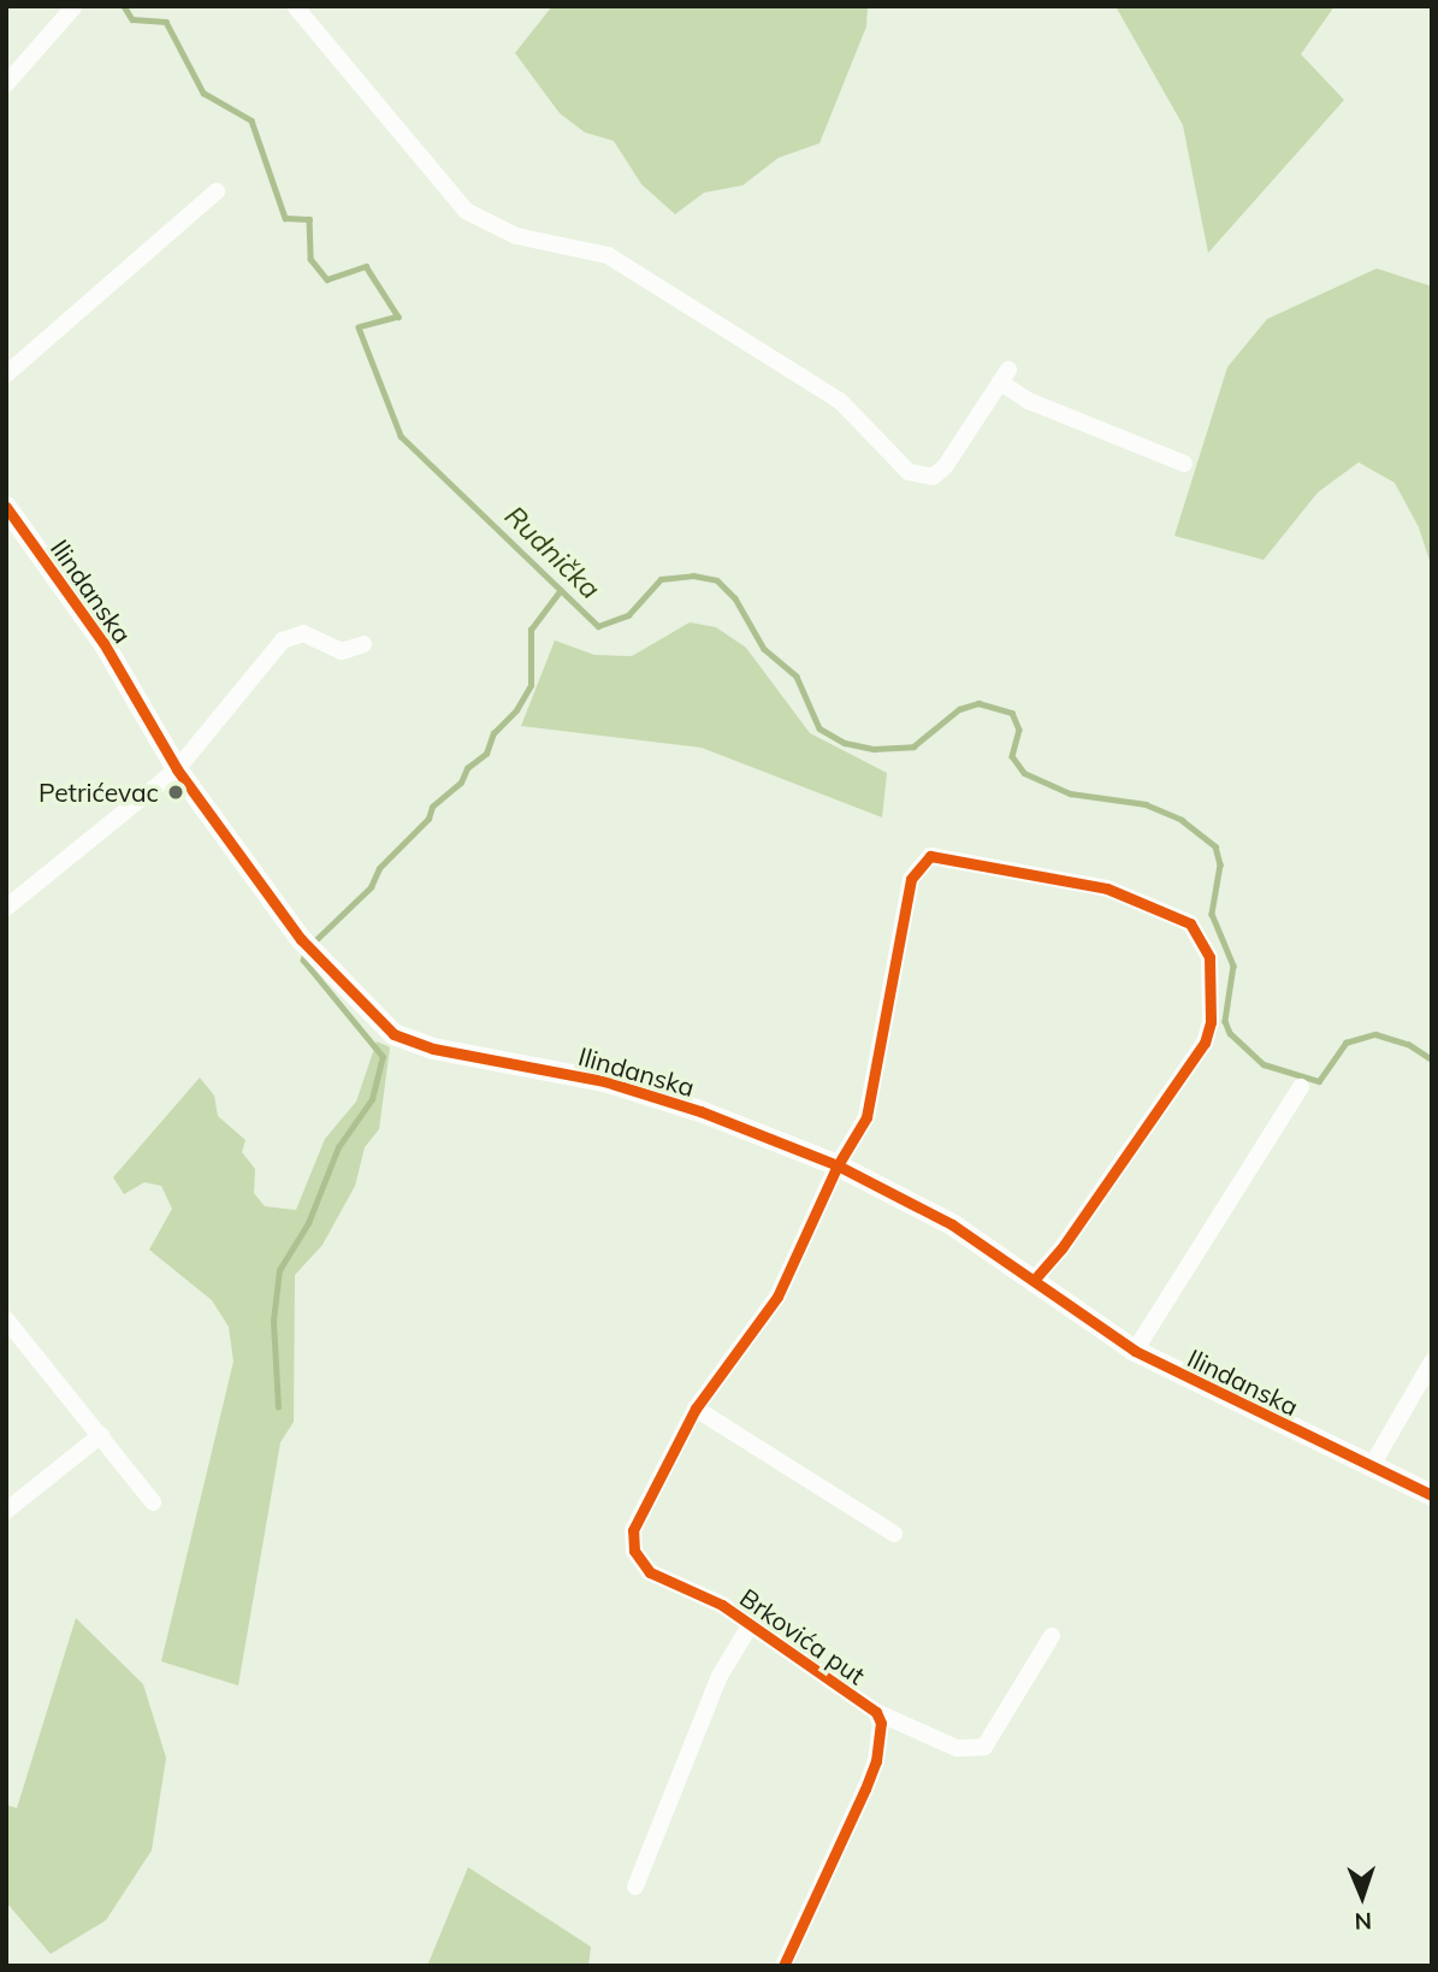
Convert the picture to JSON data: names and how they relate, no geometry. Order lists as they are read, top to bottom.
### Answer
{
  "streets": {
    "street": ["Ilindanska", "Brkovića put"]
  },
  "crossings": [
    ["Ilindanska", "Brkovića put"]
  ],
  "water": ["Rudnička"],
  "places": ["Petrićevac"],
  "north": "bottom"
}
